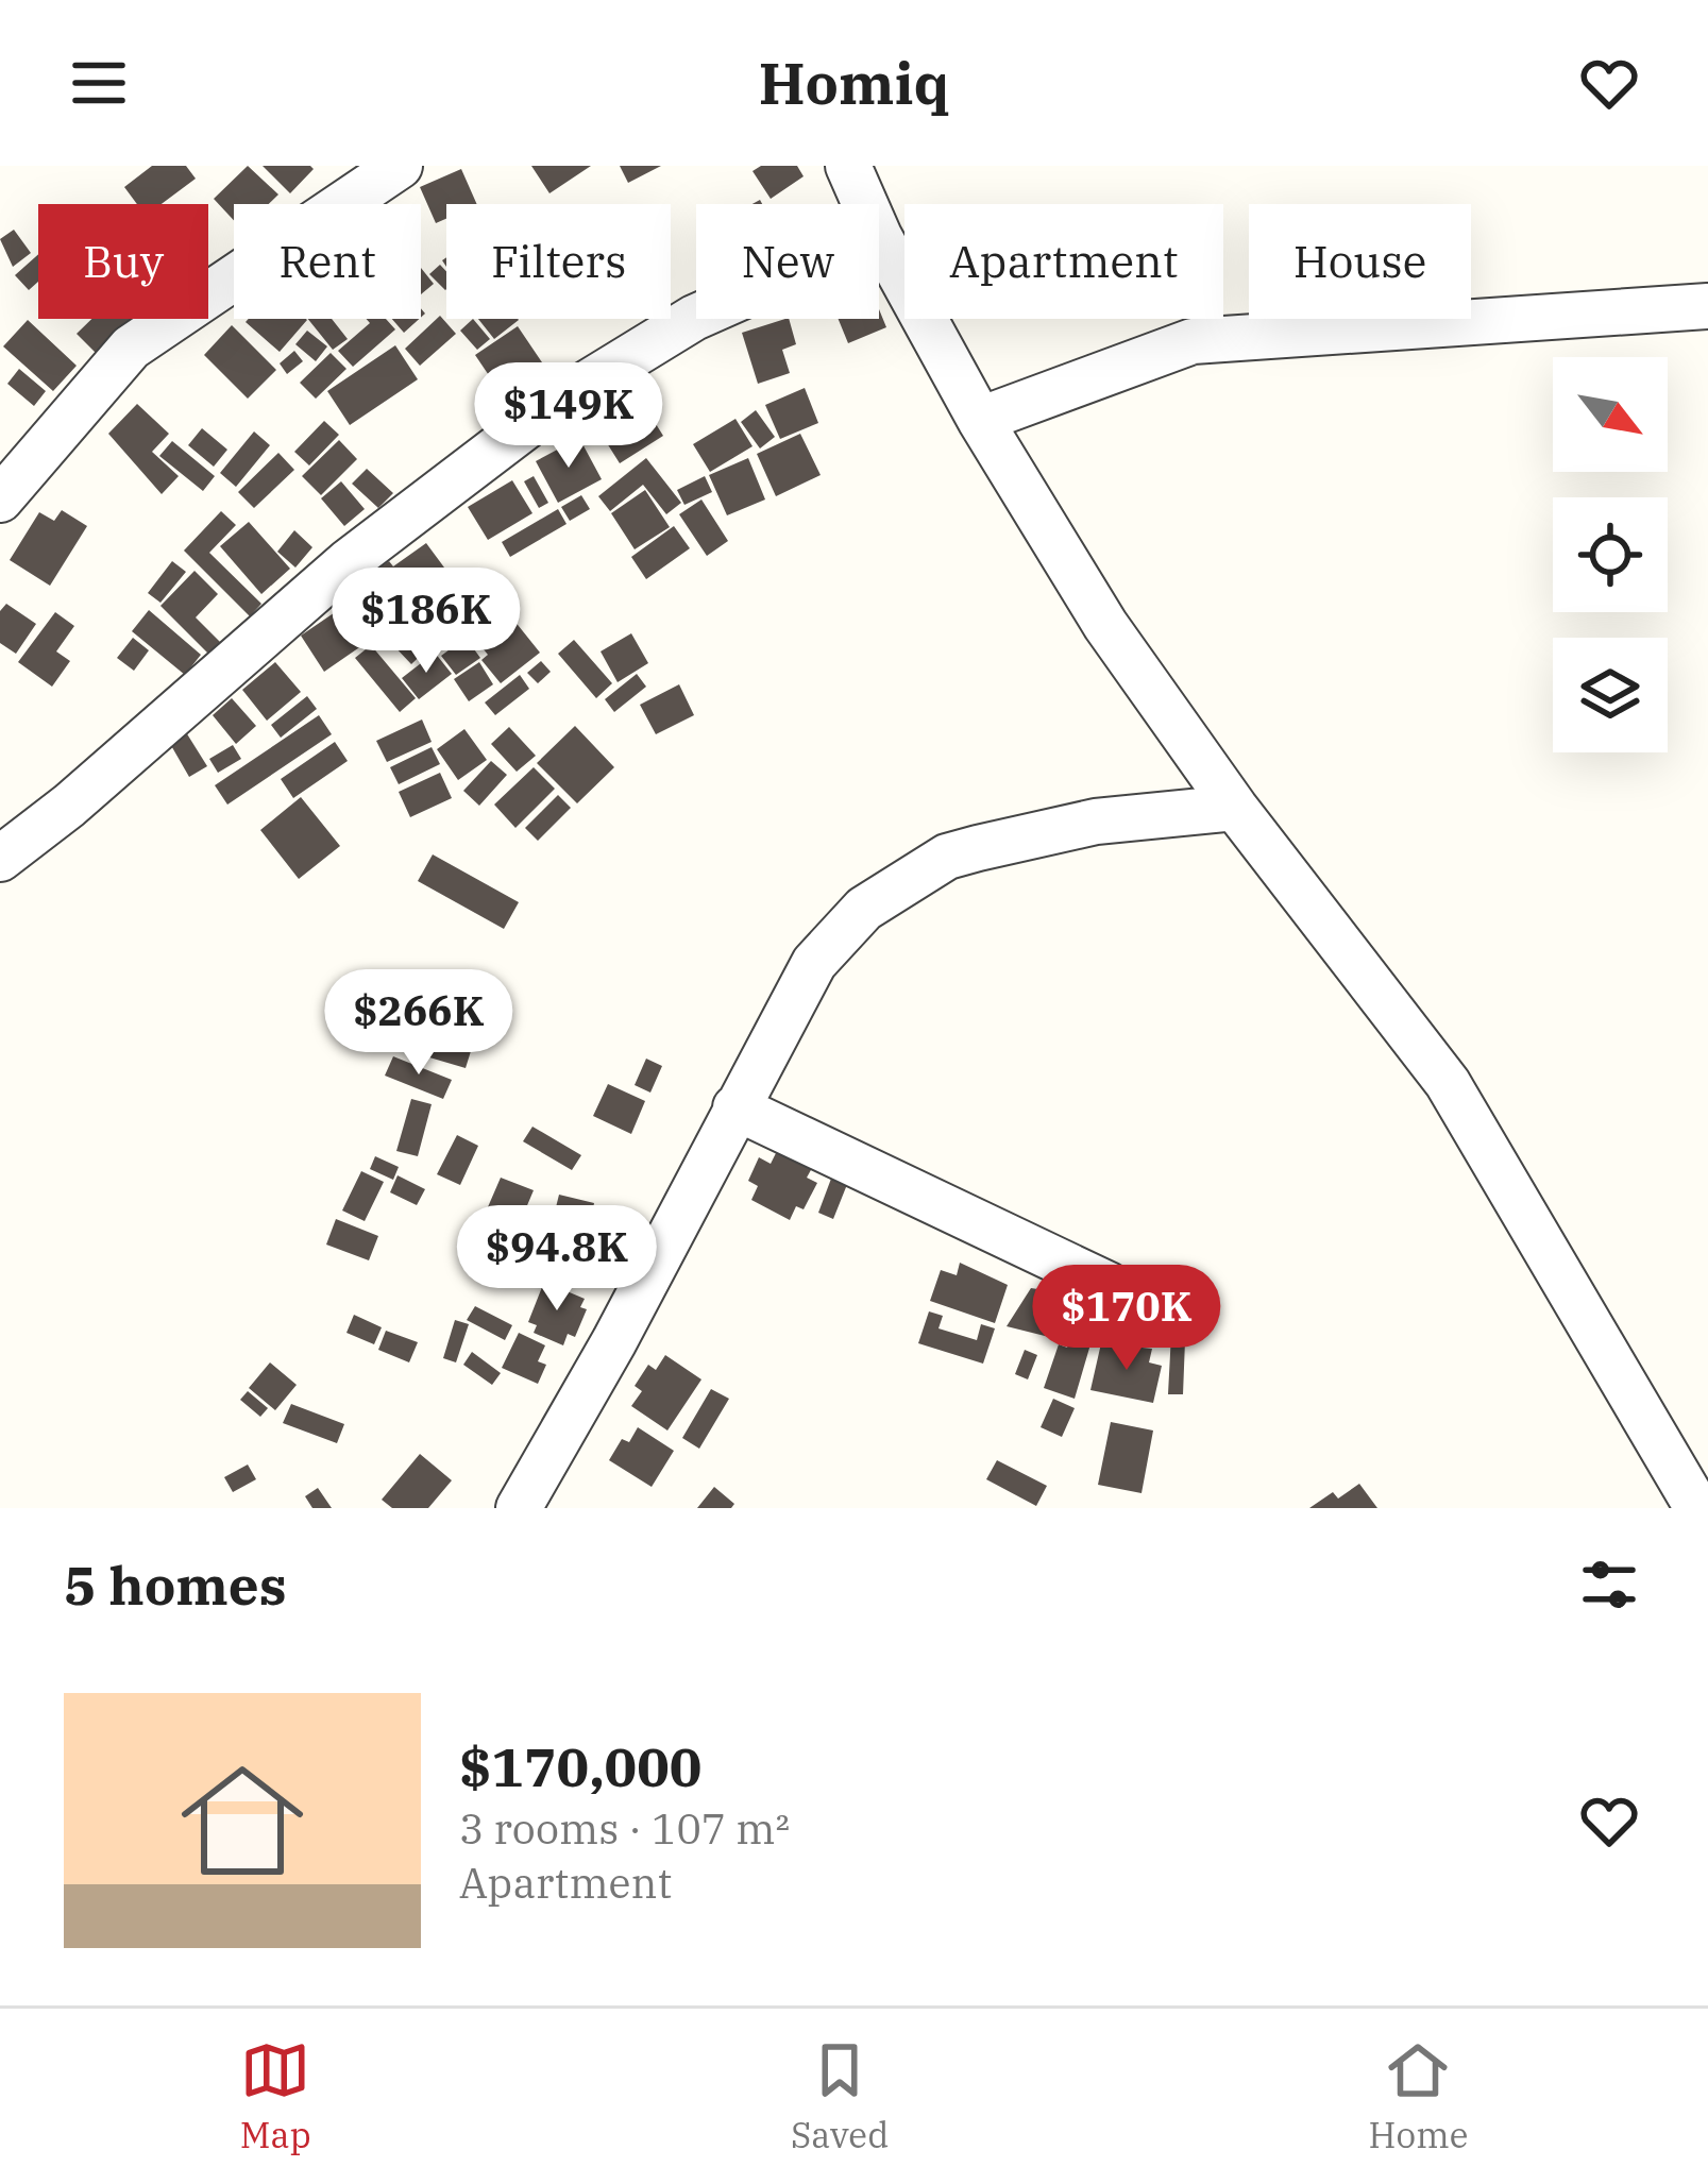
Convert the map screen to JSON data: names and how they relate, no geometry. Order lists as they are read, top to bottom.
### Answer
{
  "north": "bottom right",
  "page": {
    "header": "Homiq",
    "chip": [
      "Buy",
      "Rent",
      "Filters",
      "New",
      "Apartment",
      "House"
    ],
    "price": [
      "$149K",
      "$186K",
      "$266K",
      "$94.8K",
      "$170K"
    ],
    "heading": "5 homes",
    "list": [
      {
        "name": "$170,000",
        "note": "3 rooms · 107 m² · Apartment"
      }
    ],
    "tabs": ["Map", "Saved", "Home"]
  }
}
